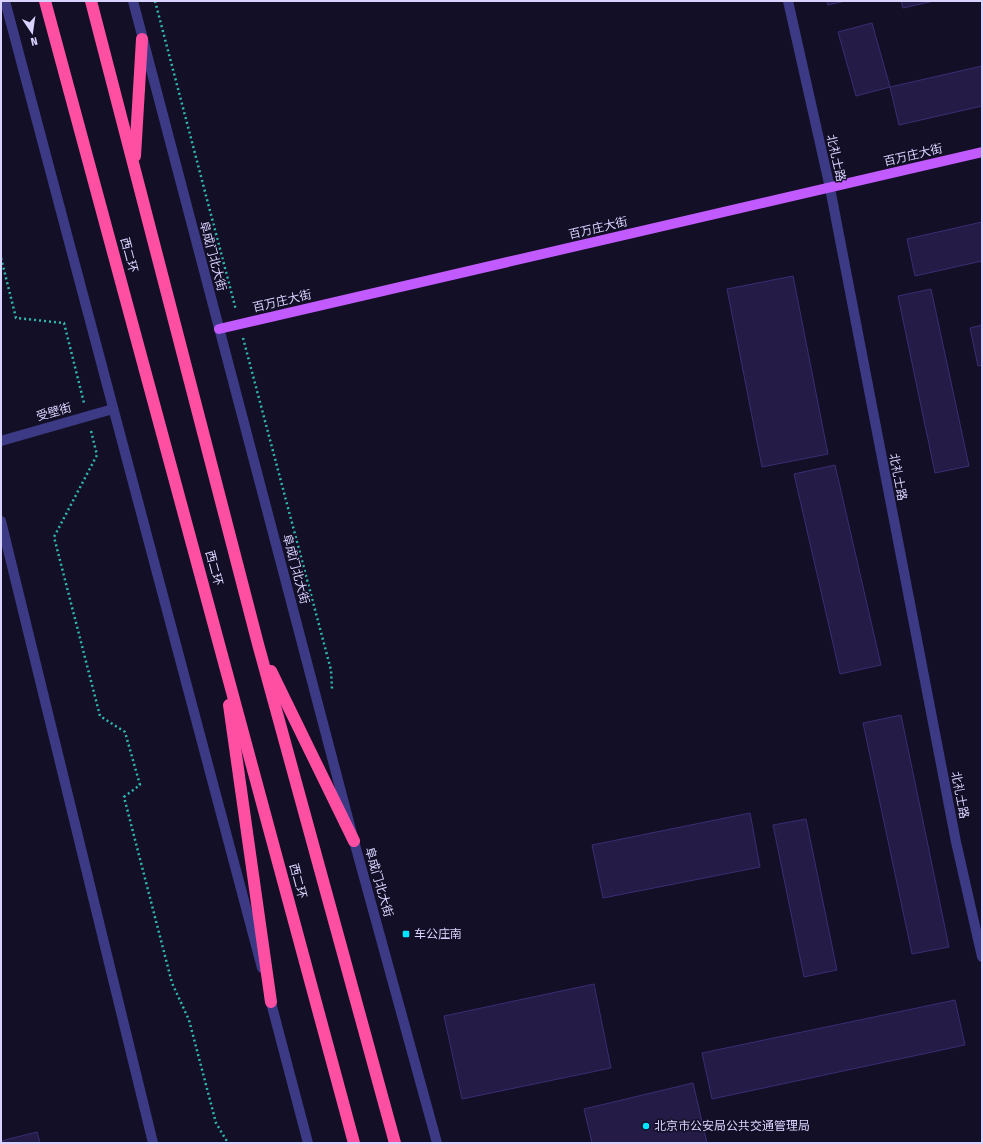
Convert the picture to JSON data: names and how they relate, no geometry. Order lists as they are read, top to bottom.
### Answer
{
  "streets": {
    "highway": ["西二环"],
    "main road": ["百万庄大街"],
    "street": ["北礼士路", "阜成门北大街", "受壁街"]
  },
  "crossings": [
    ["百万庄大街", "北礼士路"],
    ["百万庄大街", "阜成门北大街"]
  ],
  "places": {
    "transit": ["车公庄南"],
    "other": ["北京市公安局公共交通管理局"]
  },
  "north": "bottom"
}
